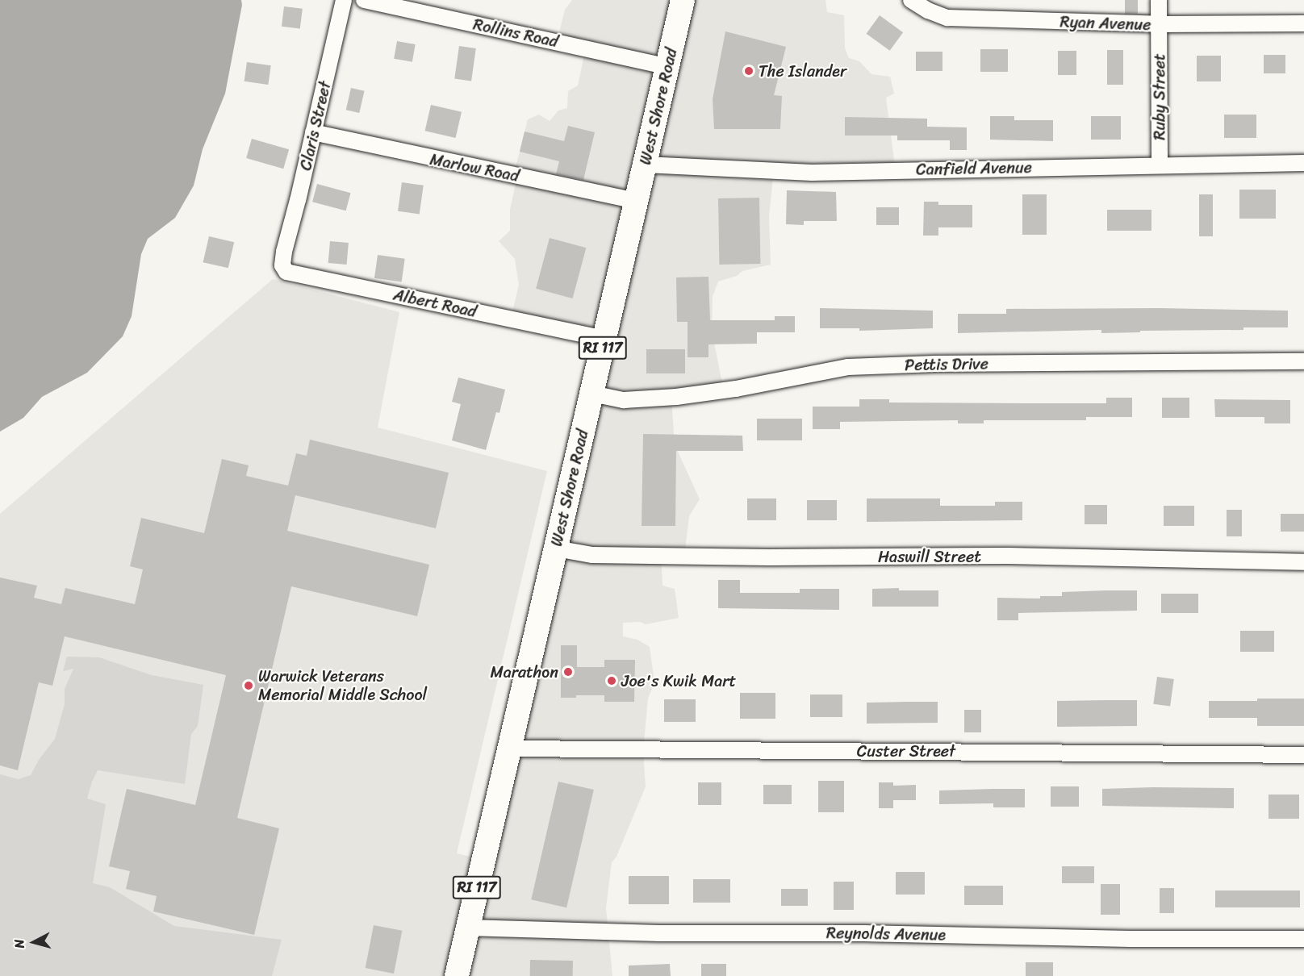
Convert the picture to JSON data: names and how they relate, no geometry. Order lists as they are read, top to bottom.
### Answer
{
  "streets": {
    "main road": ["West Shore Road", "RI 117"],
    "street": [
      "Ryan Avenue",
      "Rollins Road",
      "Ruby Street",
      "Claris Street",
      "Marlow Road",
      "Canfield Avenue",
      "Albert Road",
      "Pettis Drive",
      "Haswill Street",
      "Custer Street",
      "Reynolds Avenue"
    ]
  },
  "crossings": [
    ["Ryan Avenue", "Ruby Street"],
    ["Rollins Road", "West Shore Road"],
    ["Ruby Street", "Canfield Avenue"],
    ["West Shore Road", "Marlow Road"],
    ["West Shore Road", "Canfield Avenue"],
    ["West Shore Road", "Albert Road"],
    ["West Shore Road", "Pettis Drive"],
    ["West Shore Road", "Haswill Street"],
    ["West Shore Road", "Custer Street"],
    ["West Shore Road", "Reynolds Avenue"],
    ["Claris Street", "Marlow Road"],
    ["Claris Street", "Albert Road"]
  ],
  "places": [
    "The Islander",
    "Marathon",
    "Joe's Kwik Mart",
    "Warwick Veterans Memorial Middle School"
  ],
  "north": "left"
}
